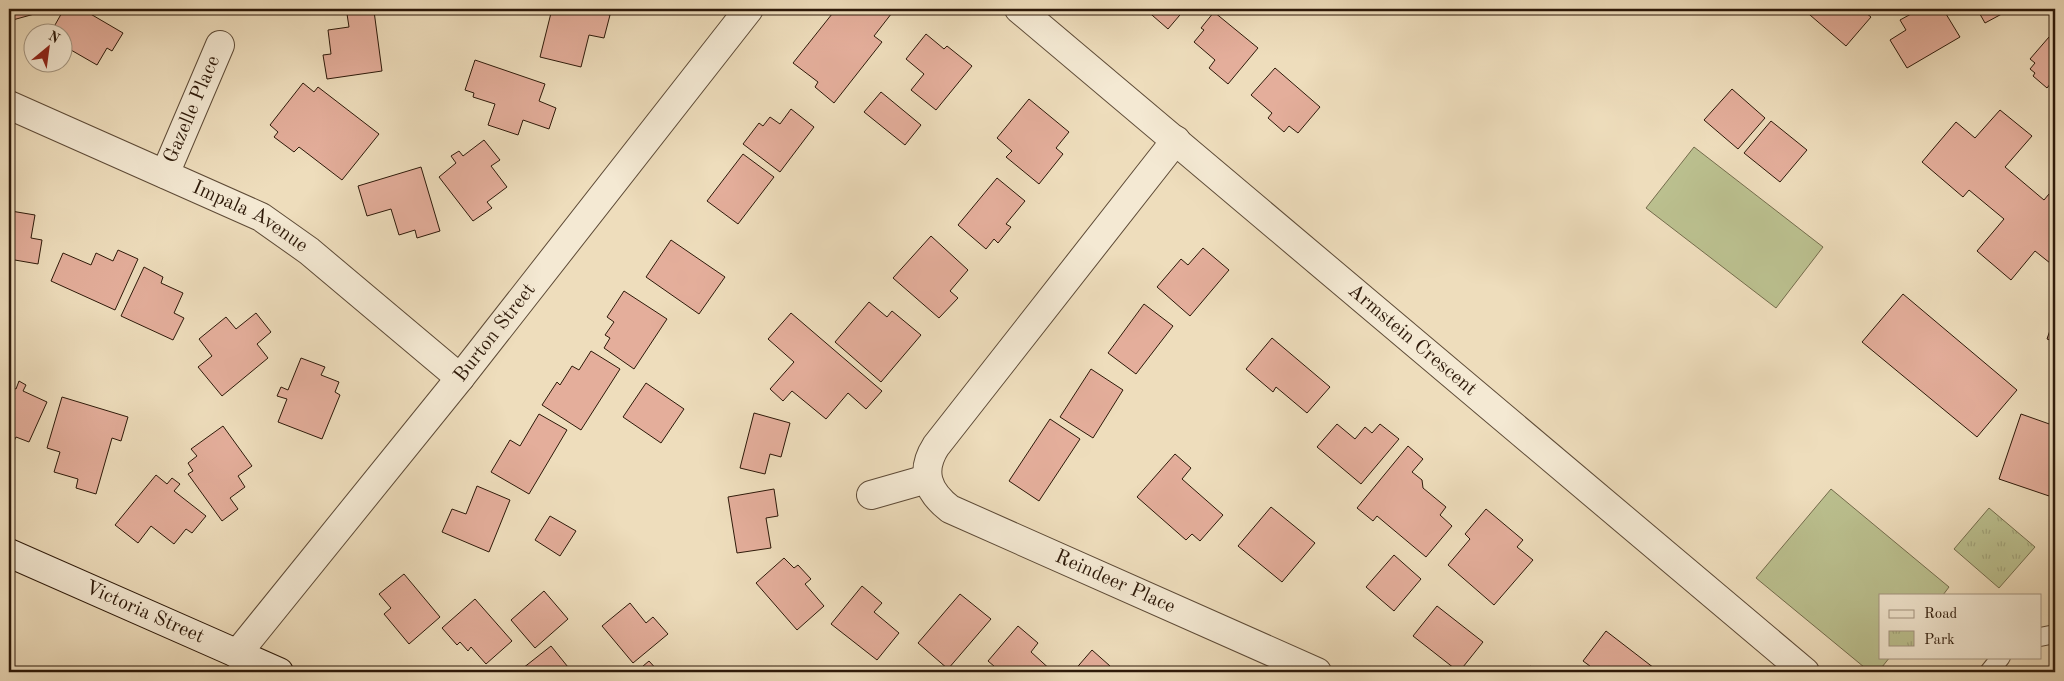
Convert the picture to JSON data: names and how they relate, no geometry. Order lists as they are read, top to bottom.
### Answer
{
  "streets": {
    "street": [
      "Gazelle Place",
      "Impala Avenue",
      "Burton Street",
      "Armstein Crescent",
      "Reindeer Place",
      "Victoria Street"
    ]
  },
  "crossings": [
    ["Gazelle Place", "Impala Avenue"],
    ["Impala Avenue", "Burton Street"],
    ["Burton Street", "Victoria Street"]
  ],
  "legend": ["Road", "Park"],
  "north": "top right"
}
